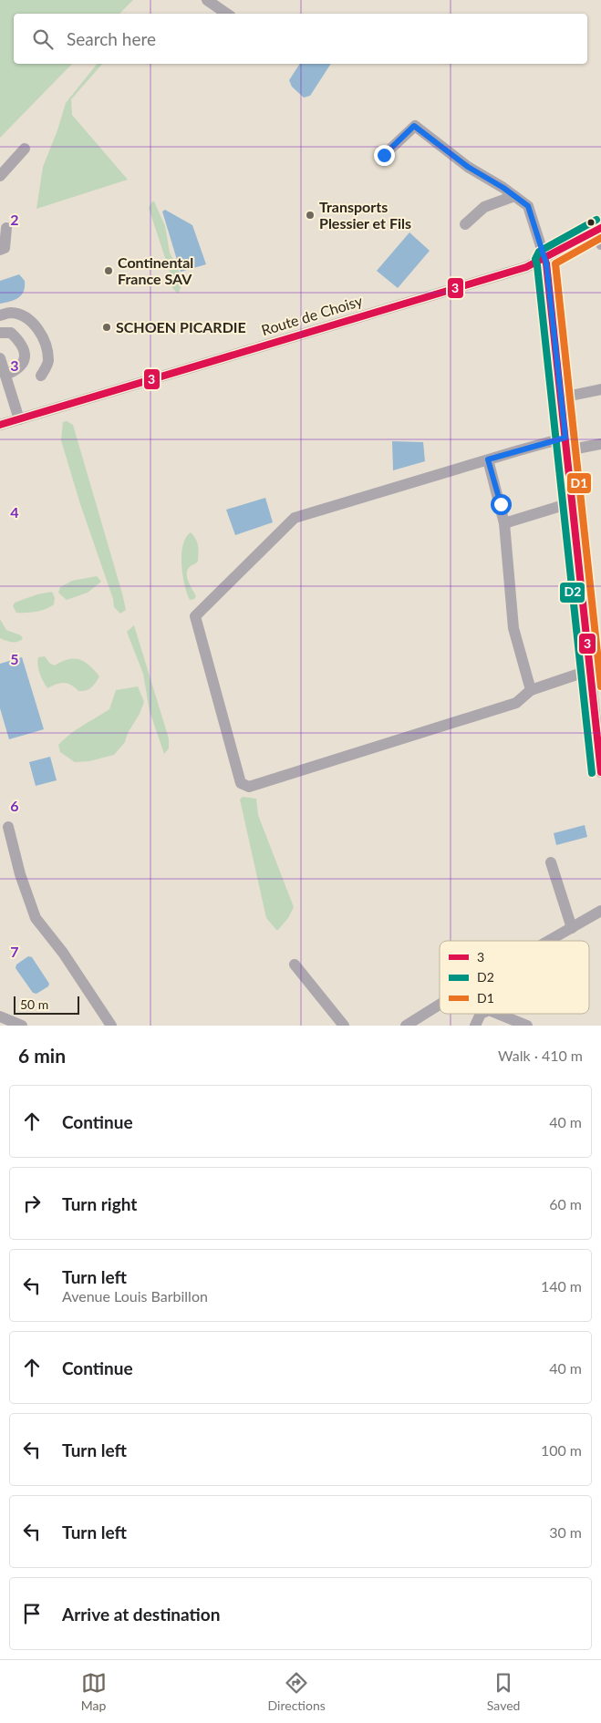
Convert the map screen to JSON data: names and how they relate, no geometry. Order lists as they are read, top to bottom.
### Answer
{
  "streets": {
    "street": ["Route de Choisy"]
  },
  "places": ["Transports Plessier et Fils", "Continental France SAV", "SCHOEN PICARDIE"],
  "lines": ["transit line D2", "transit line 3", "transit line D1"],
  "legend": ["3", "D2", "D1"],
  "scale_bar": "50 m",
  "page": {
    "search": "Search here",
    "scale": "50 m",
    "heading": ["6 min", "Walk · 410 m"],
    "list": [
      ["Continue", "40 m"],
      ["Turn right", "60 m"],
      ["Turn left", "Avenue Louis Barbillon", "140 m"],
      ["Continue", "40 m"],
      ["Turn left", "100 m"],
      ["Turn left", "30 m"],
      "Arrive at destination"
    ],
    "nav": ["Map", "Directions", "Saved"]
  },
  "grid": {
    "rows": [
      "2",
      "3",
      "4",
      "5",
      "6",
      "7"
    ]
  }
}
